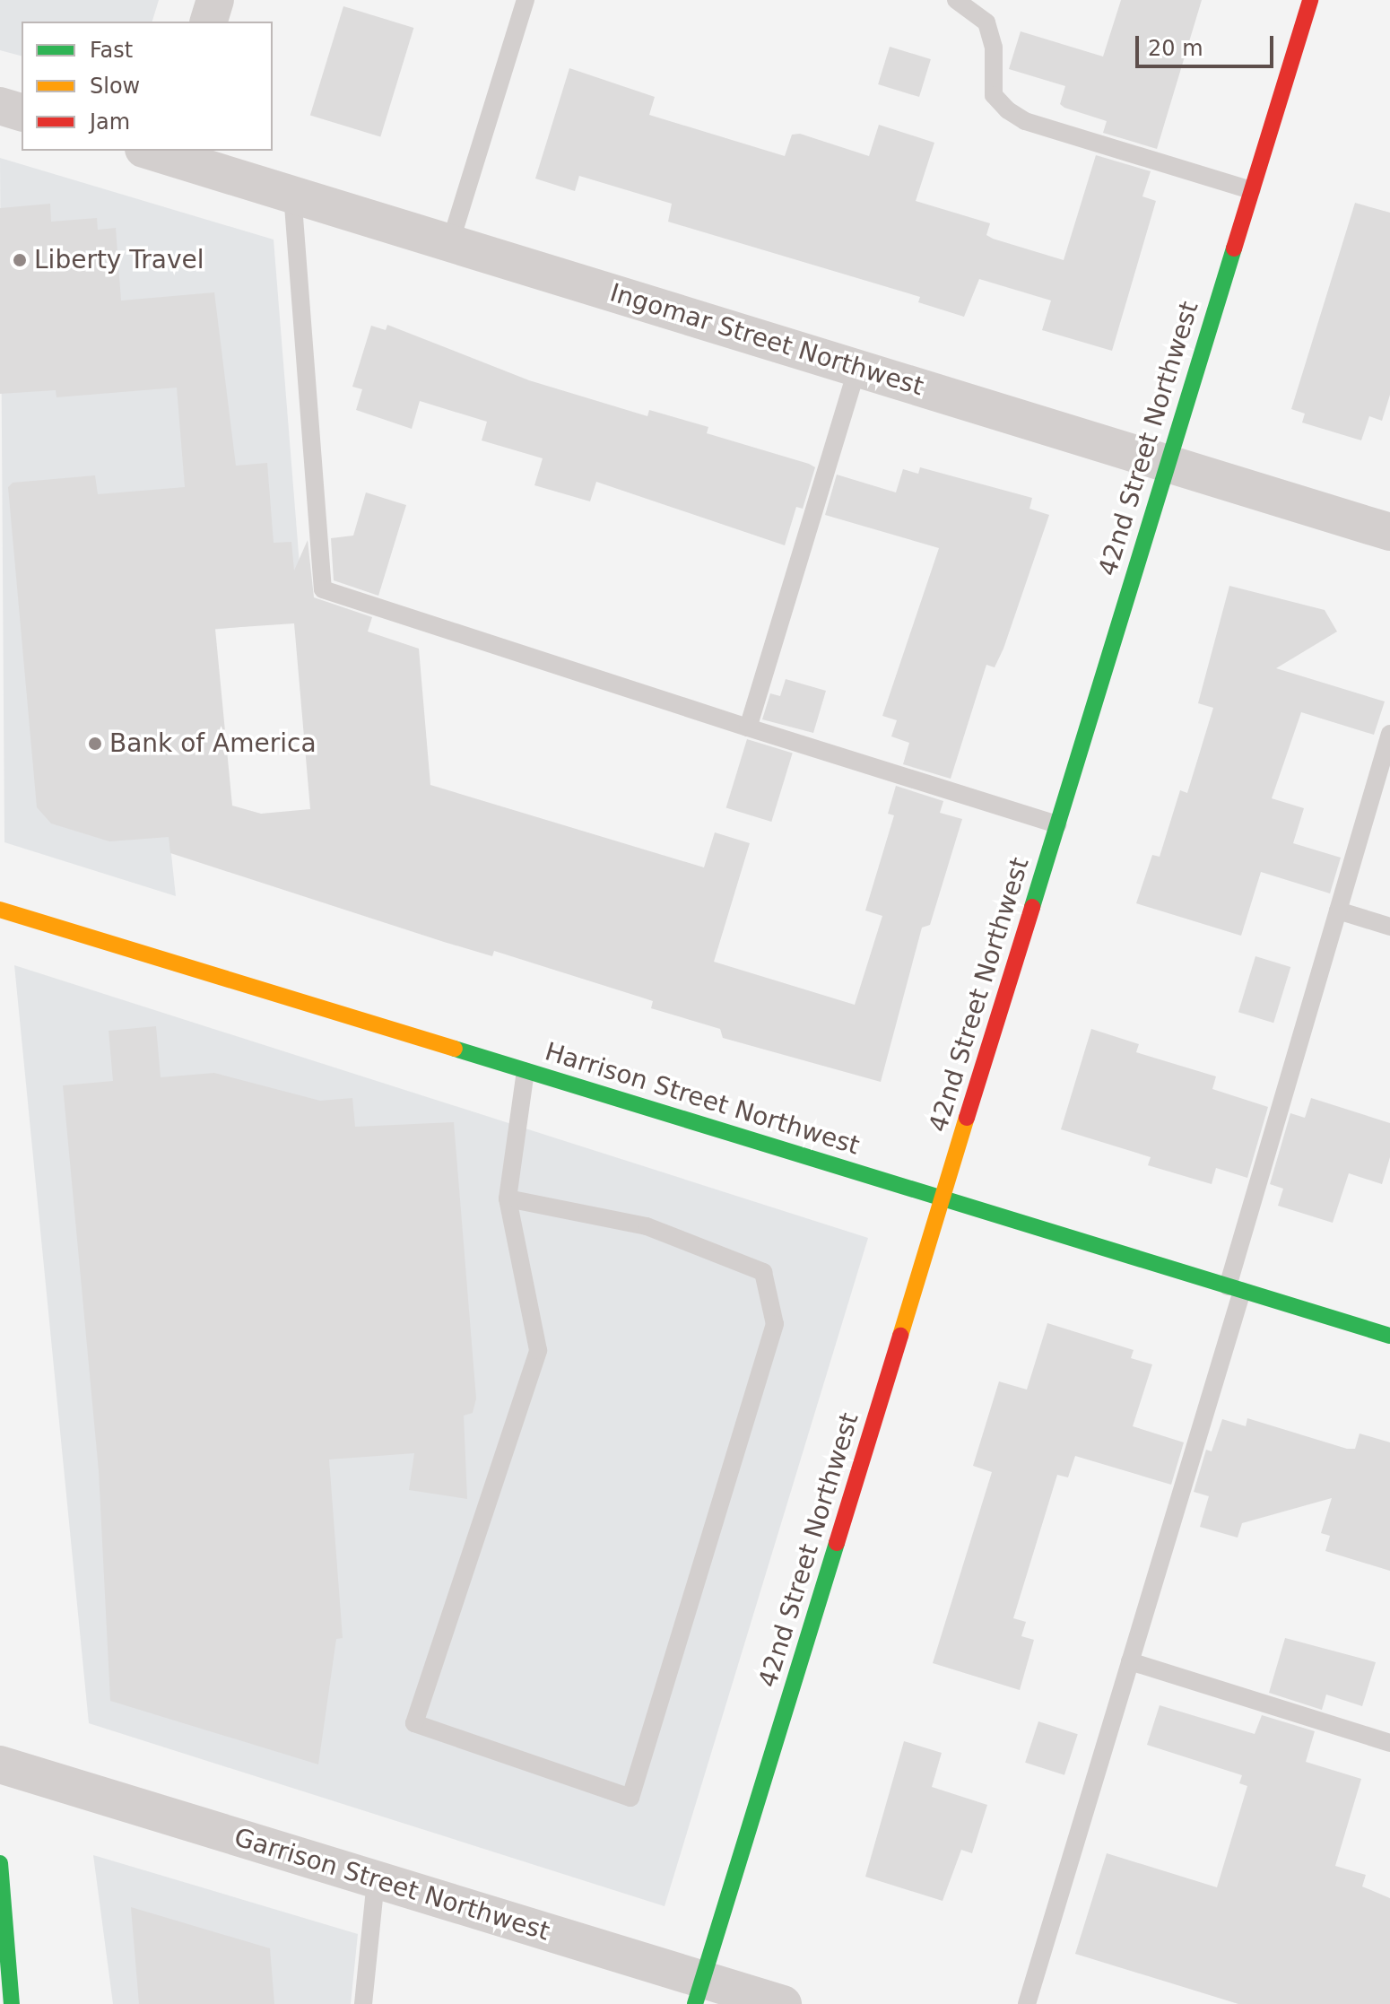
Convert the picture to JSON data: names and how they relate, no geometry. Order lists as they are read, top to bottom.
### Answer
{
  "streets": {
    "street": [
      "Ingomar Street Northwest",
      "42nd Street Northwest",
      "Harrison Street Northwest",
      "Garrison Street Northwest"
    ]
  },
  "crossings": [
    ["Ingomar Street Northwest", "42nd Street Northwest"],
    ["42nd Street Northwest", "Harrison Street Northwest"],
    ["42nd Street Northwest", "Garrison Street Northwest"]
  ],
  "places": ["Liberty Travel", "Bank of America"],
  "legend": ["Fast", "Slow", "Jam"],
  "scale_bar": "20 m"
}
